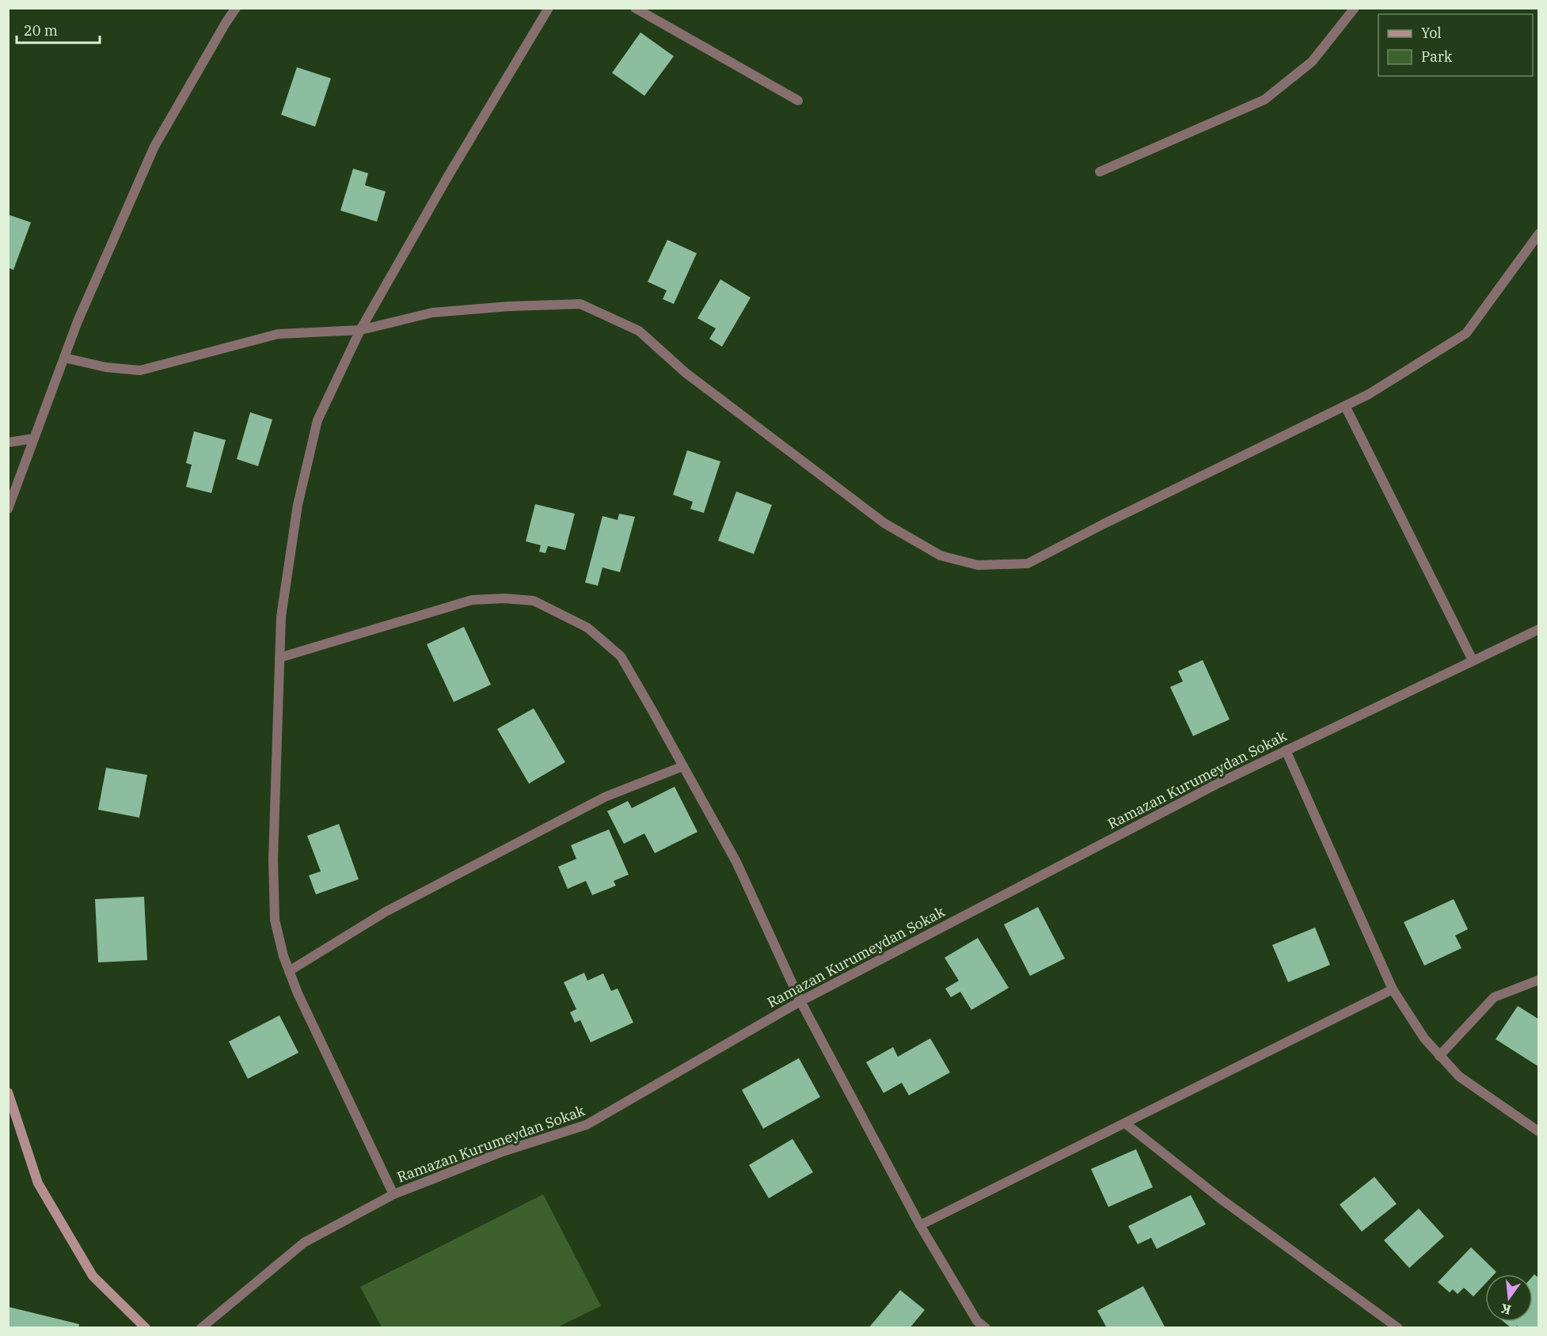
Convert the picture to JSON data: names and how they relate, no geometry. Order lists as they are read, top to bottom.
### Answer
{
  "streets": {
    "street": ["Ramazan Kurumeydan Sokak"]
  },
  "legend": ["Yol", "Park"],
  "scale_bar": "20 m",
  "north": "bottom"
}
